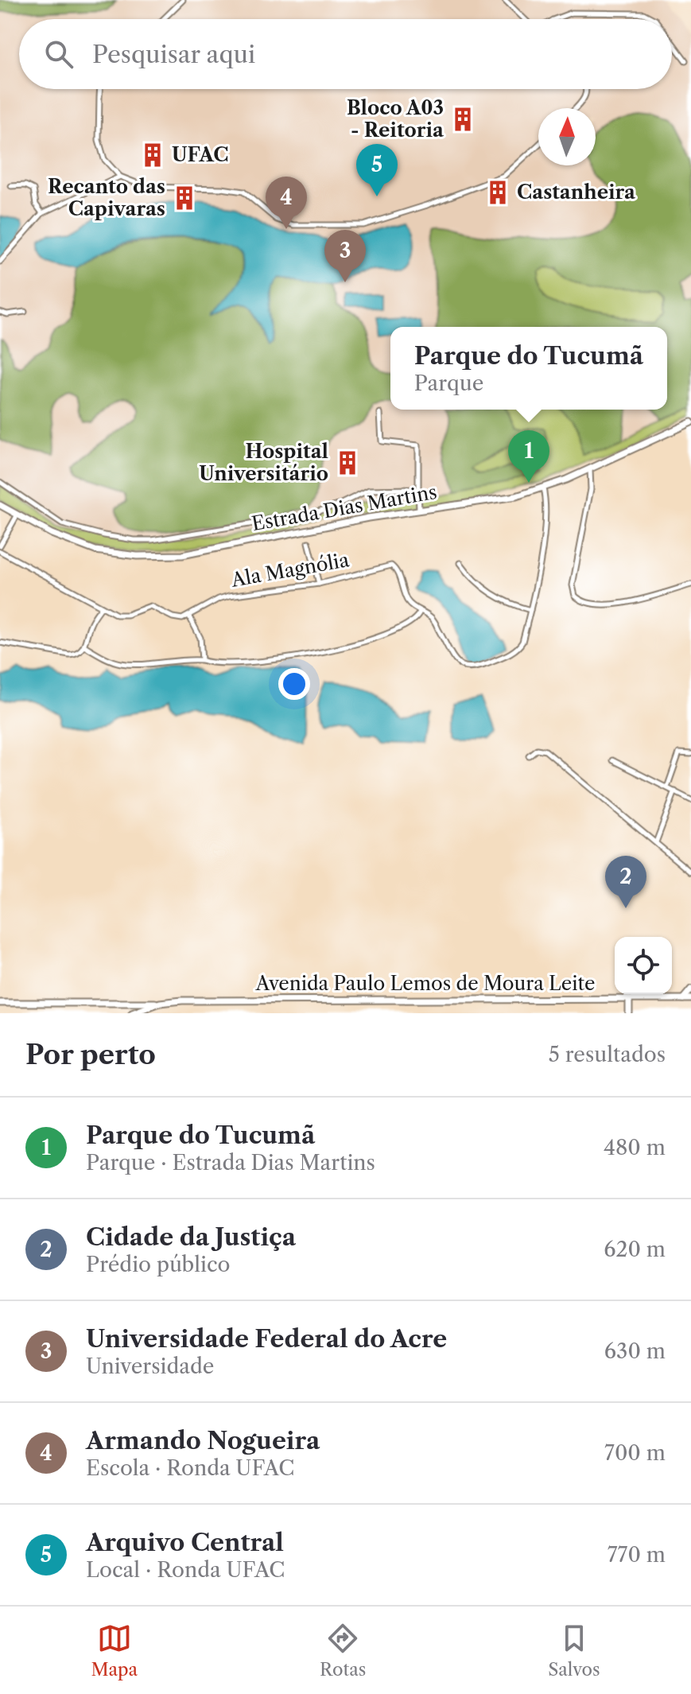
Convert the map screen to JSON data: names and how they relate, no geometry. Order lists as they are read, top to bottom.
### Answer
{
  "streets": {
    "street": ["Estrada Dias Martins", "Ala Magnólia", "Avenida Paulo Lemos de Moura Leite"]
  },
  "places": {
    "building": [
      "Bloco A03 - Reitoria",
      "UFAC",
      "Castanheira",
      "Recanto das Capivaras",
      "Hospital Universitário"
    ]
  },
  "north": "top",
  "page": {
    "search": "Pesquisar aqui",
    "pins": [
      "5",
      "4",
      "3",
      "1",
      "2"
    ],
    "popup": ["Parque do Tucumã", "Parque"],
    "heading": ["Por perto", "5 resultados"],
    "list": [
      {
        "mark": "1",
        "name": "Parque do Tucumã",
        "note": "Parque · Estrada Dias Martins",
        "value": "480 m"
      },
      {
        "mark": "2",
        "name": "Cidade da Justiça",
        "note": "Prédio público",
        "value": "620 m"
      },
      {
        "mark": "3",
        "name": "Universidade Federal do Acre",
        "note": "Universidade",
        "value": "630 m"
      },
      {
        "mark": "4",
        "name": "Armando Nogueira",
        "note": "Escola · Ronda UFAC",
        "value": "700 m"
      },
      {
        "mark": "5",
        "name": "Arquivo Central",
        "note": "Local · Ronda UFAC",
        "value": "770 m"
      }
    ],
    "nav": ["Mapa", "Rotas", "Salvos"]
  }
}
